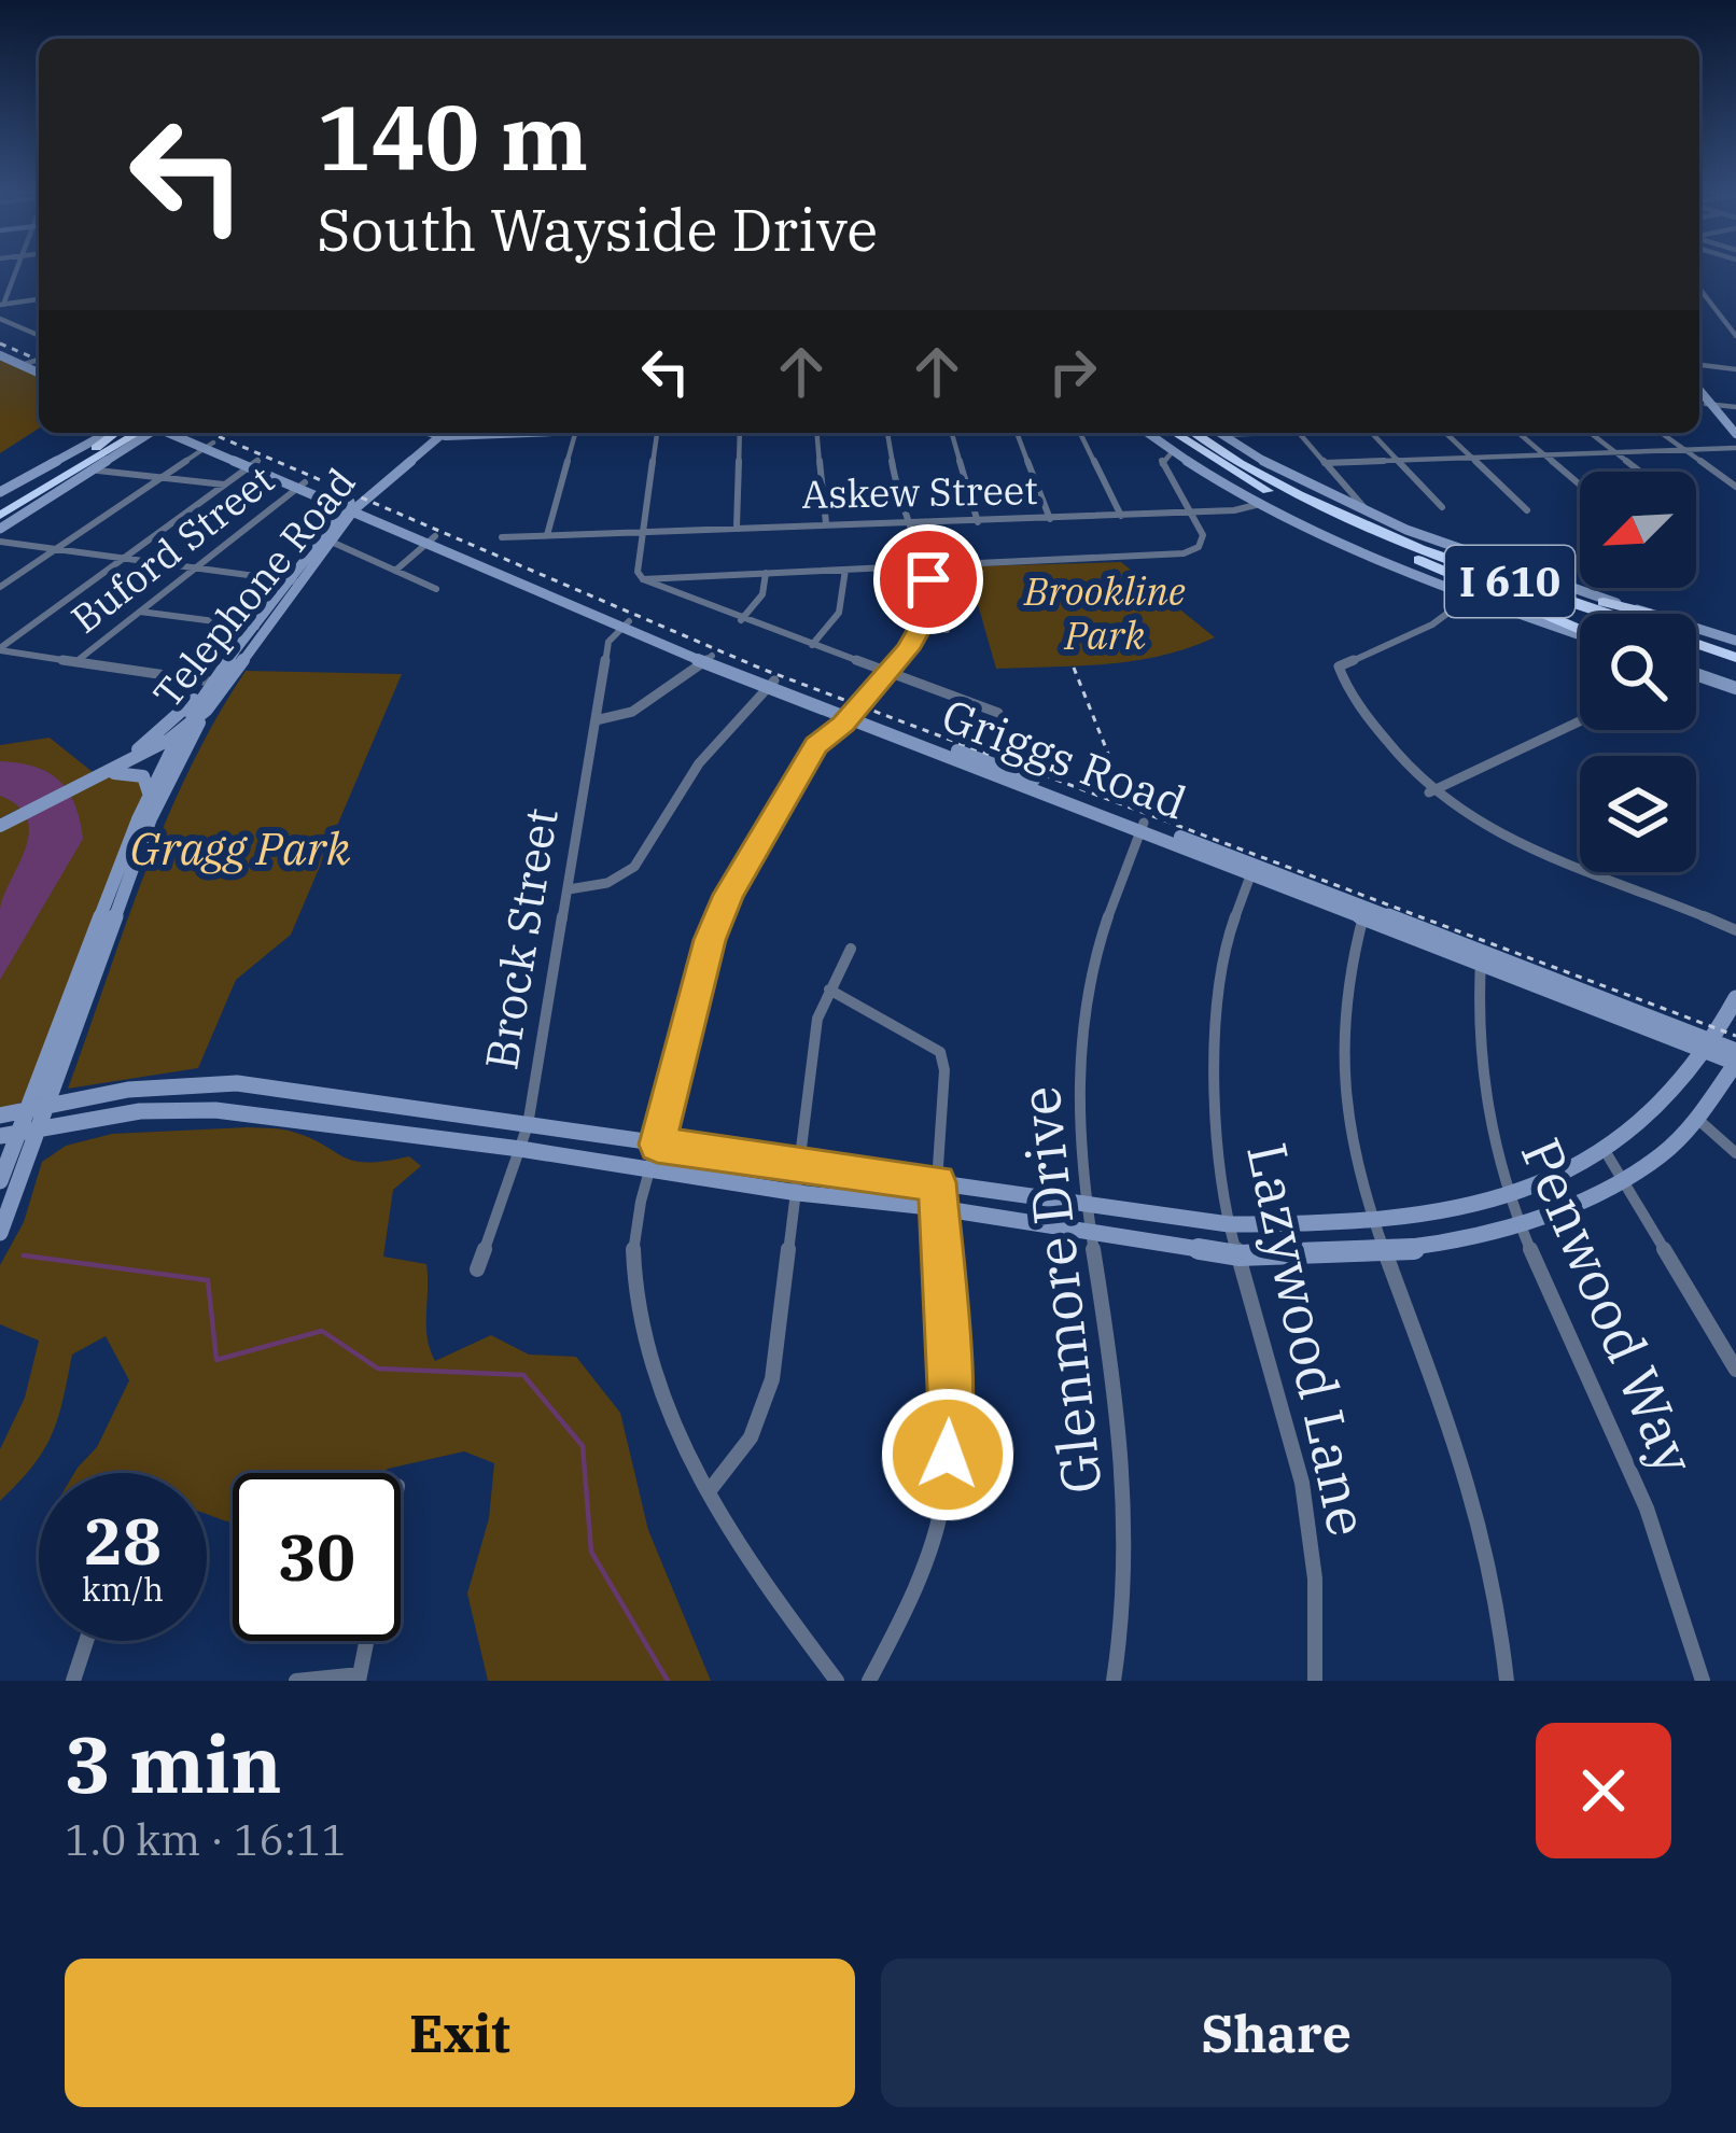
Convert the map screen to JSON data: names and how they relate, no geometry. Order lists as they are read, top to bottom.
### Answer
{
  "streets": {
    "highway": ["I 610"],
    "main road": ["Telephone Road", "Griggs Road"],
    "street": [
      "Askew Street",
      "Buford Street",
      "Brock Street",
      "Glenmore Drive",
      "Penwood Way",
      "Lazywood Lane"
    ]
  },
  "crossings": [
    ["Buford Street", "Griggs Road"],
    ["Telephone Road", "Griggs Road"],
    ["Griggs Road", "Brock Street"],
    ["Griggs Road", "Glenmore Drive"],
    ["Griggs Road", "Penwood Way"],
    ["Griggs Road", "Lazywood Lane"]
  ],
  "parks": ["Brookline Park", "Gragg Park"],
  "north": "bottom left",
  "page": {
    "turn": ["140 m", "South Wayside Drive"],
    "speed": "28 km/h",
    "limit": "30",
    "heading": ["3 min", "1.0 km · 16:11"],
    "buttons": ["Exit", "Share"]
  }
}
